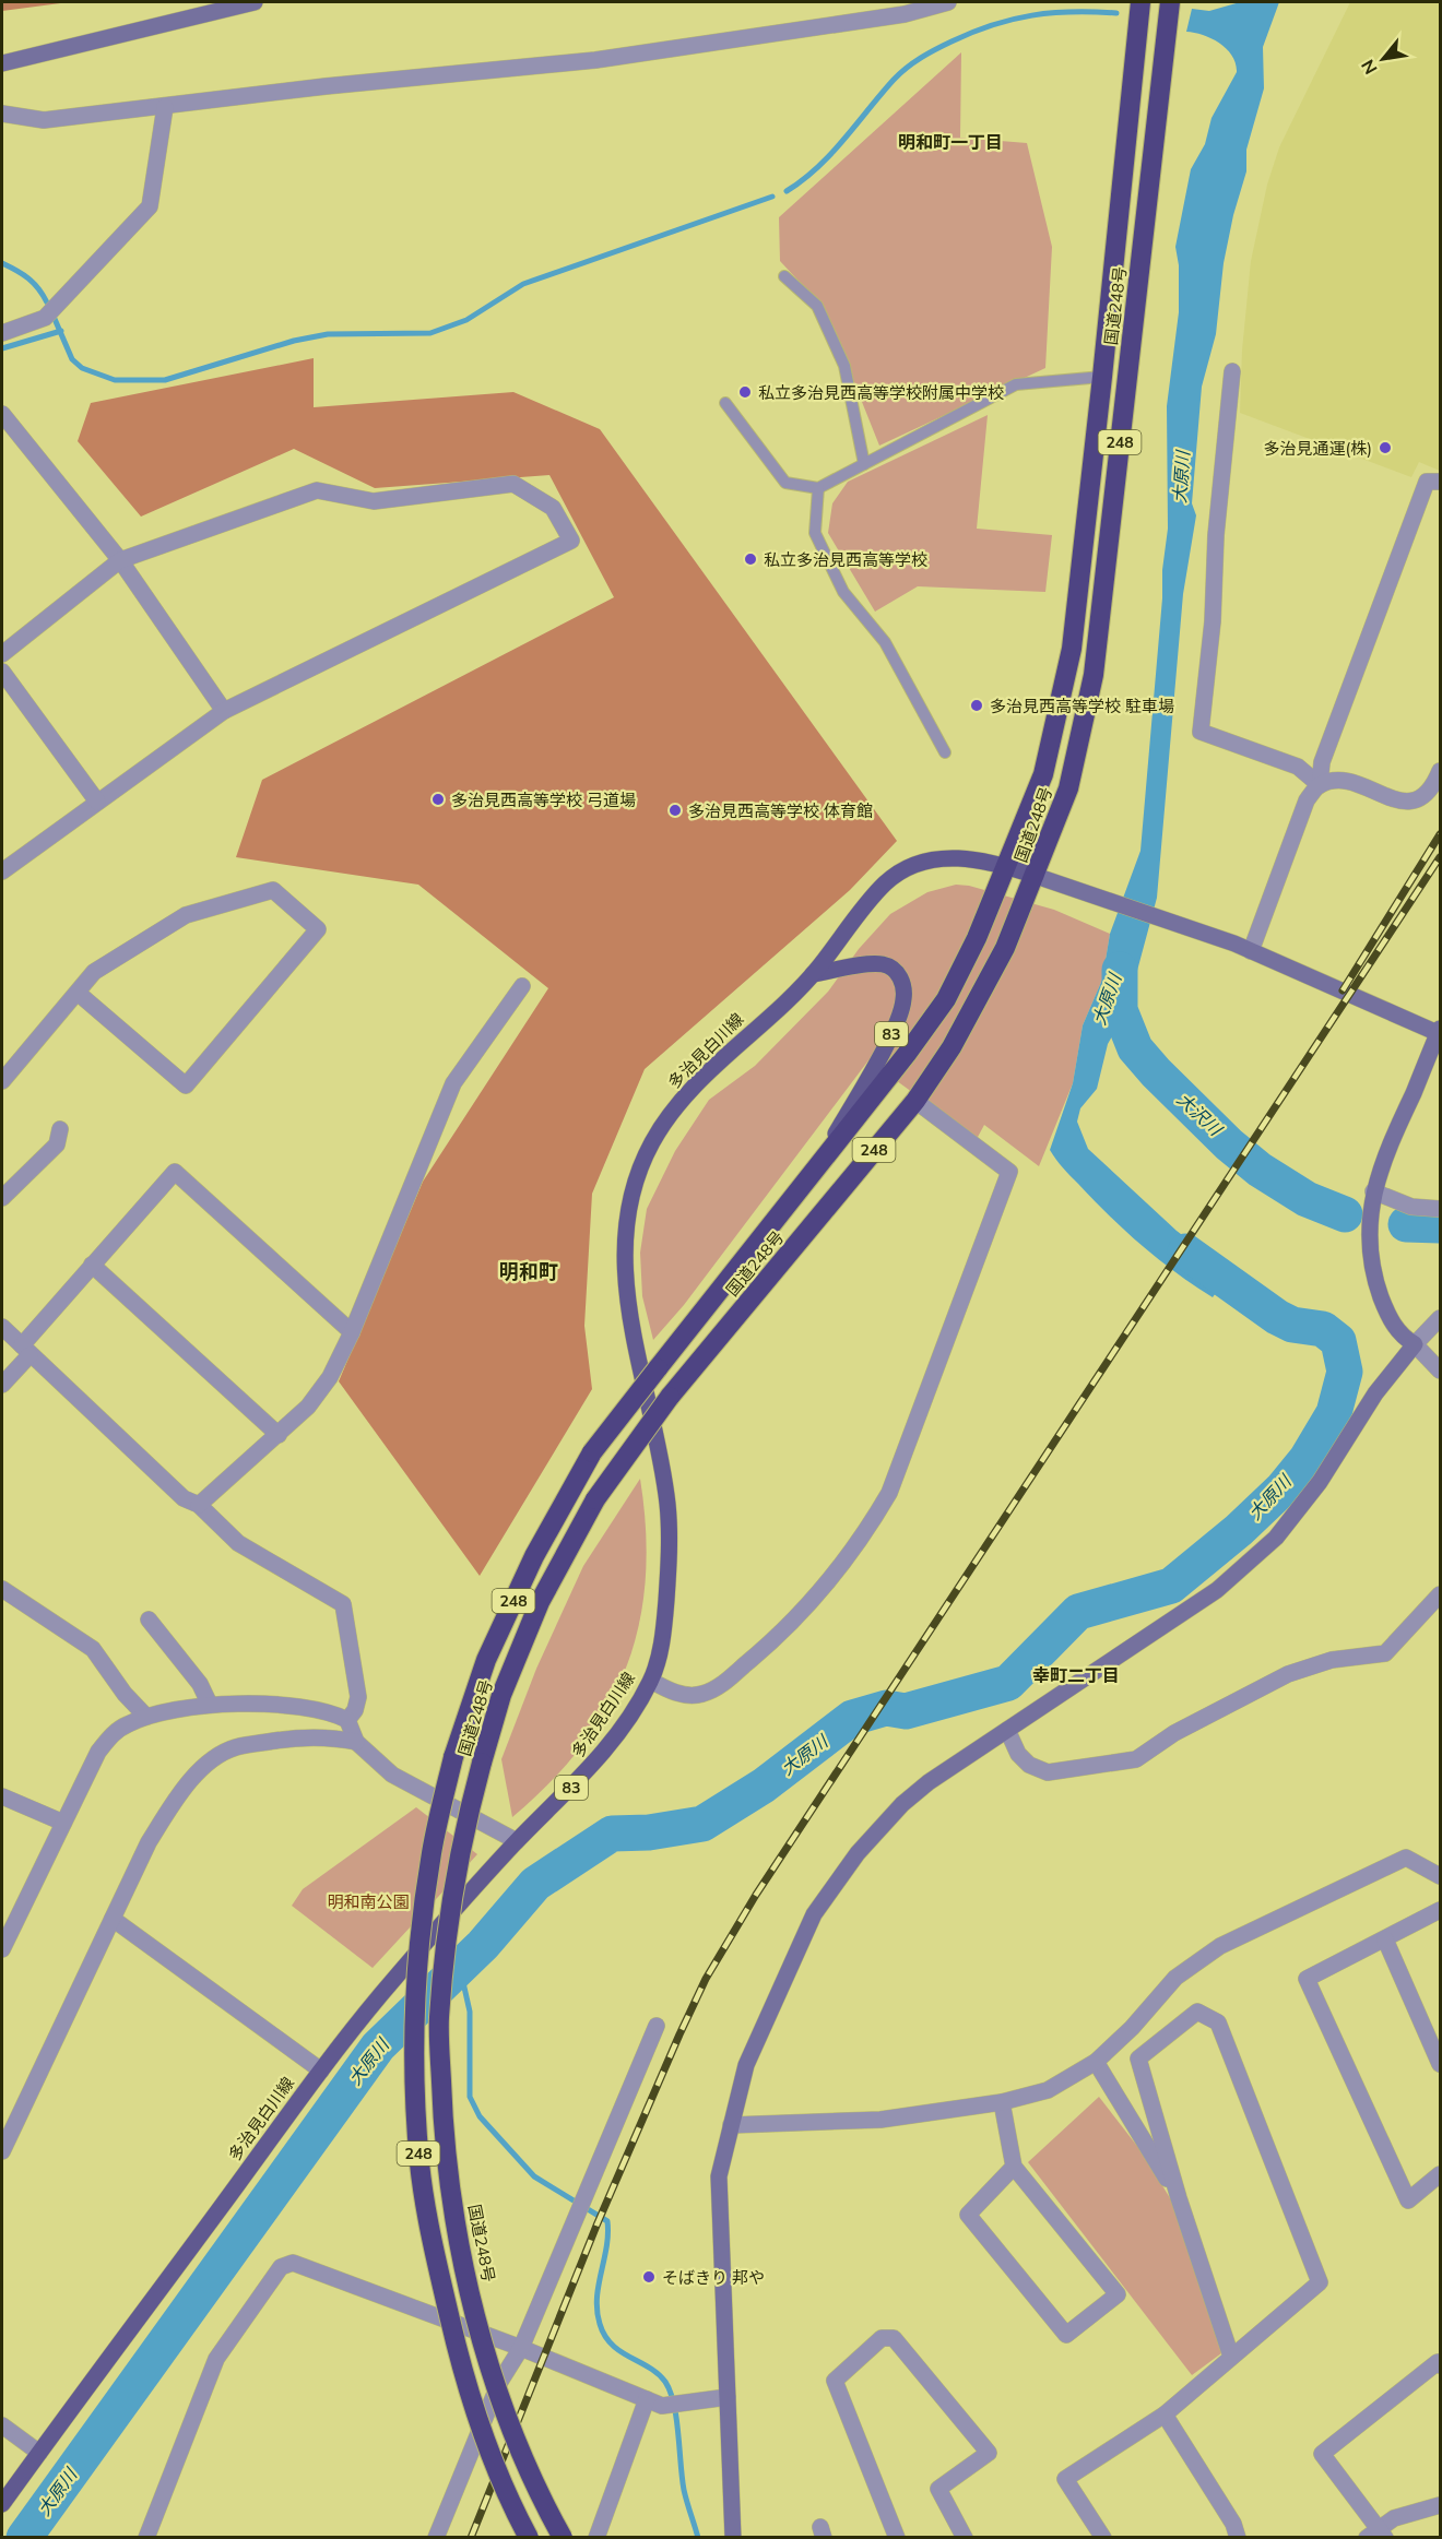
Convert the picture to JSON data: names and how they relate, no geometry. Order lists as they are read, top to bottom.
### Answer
{
  "streets": {
    "highway": ["国道248号", "248"],
    "main road": ["83", "多治見白川線"]
  },
  "crossings": [
    ["国道248号", "83"],
    ["国道248号", "多治見白川線"],
    ["83", "多治見白川線"]
  ],
  "districts": ["明和町一丁目", "明和町", "幸町二丁目"],
  "water": ["大原川", "大沢川"],
  "parks": ["明和南公園"],
  "places": [
    "私立多治見西高等学校附属中学校",
    "多治見通運(株)",
    "私立多治見西高等学校",
    "多治見西高等学校 駐車場",
    "多治見西高等学校 弓道場",
    "多治見西高等学校 体育館",
    "そばきり 邦や"
  ],
  "north": "bottom left"
}
